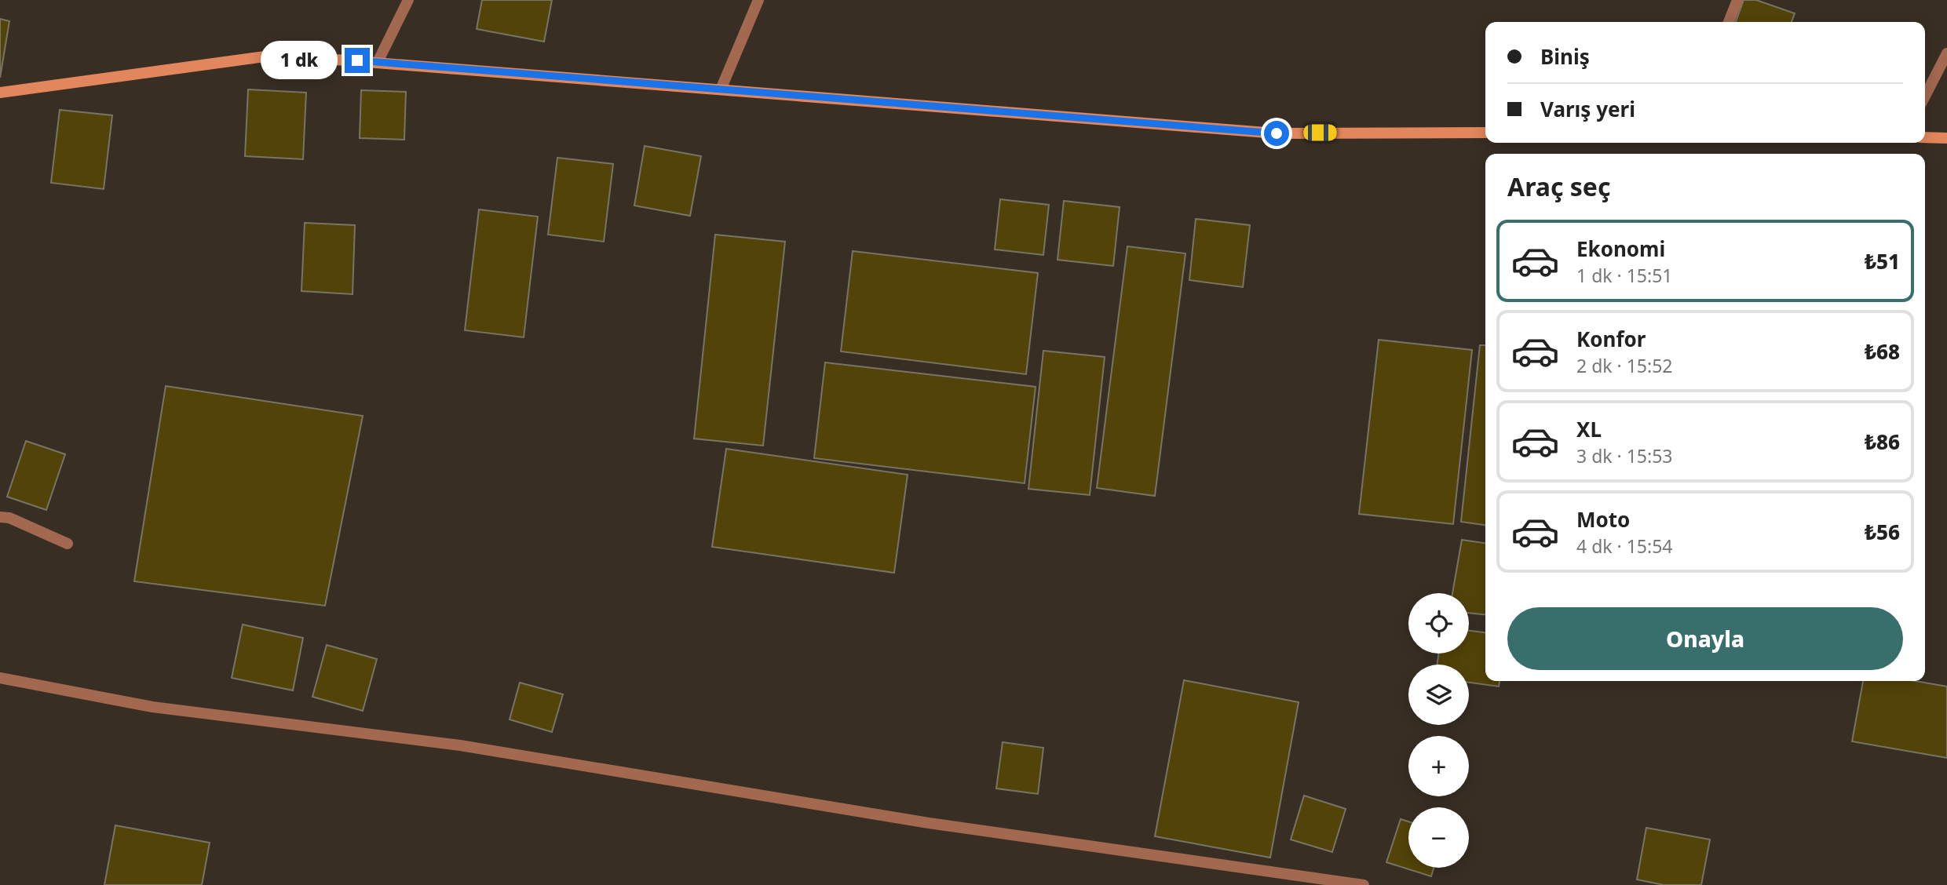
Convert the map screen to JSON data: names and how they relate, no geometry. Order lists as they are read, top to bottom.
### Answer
{
  "page": {
    "banner": ["Biniş", "Varış yeri"],
    "bubble": "1 dk",
    "heading": "Araç seç",
    "list": [
      {
        "name": "Ekonomi",
        "note": "1 dk · 15:51",
        "value": "₺51"
      },
      {
        "name": "Konfor",
        "note": "2 dk · 15:52",
        "value": "₺68"
      },
      {
        "name": "XL",
        "note": "3 dk · 15:53",
        "value": "₺86"
      },
      {
        "name": "Moto",
        "note": "4 dk · 15:54",
        "value": "₺56"
      }
    ],
    "map_buttons": ["+", "−"],
    "buttons": "Onayla"
  }
}
